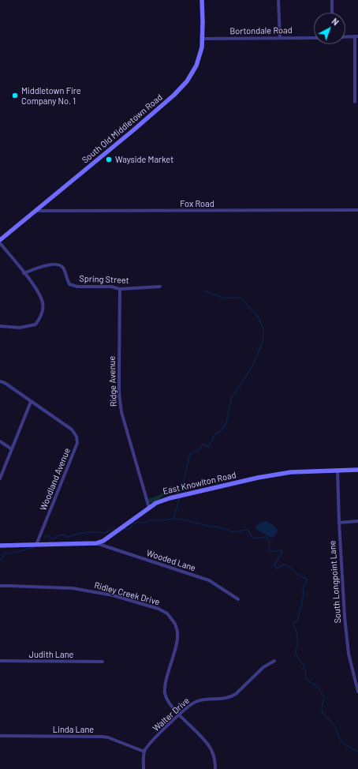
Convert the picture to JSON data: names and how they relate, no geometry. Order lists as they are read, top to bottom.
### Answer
{
  "streets": {
    "main road": ["South Old Middletown Road", "East Knowlton Road"],
    "street": [
      "Bortondale Road",
      "Fox Road",
      "Spring Street",
      "Ridge Avenue",
      "Woodland Avenue",
      "Wooded Lane",
      "South Longpoint Lane",
      "Ridley Creek Drive",
      "Judith Lane",
      "Walter Drive",
      "Linda Lane"
    ]
  },
  "crossings": [
    ["Bortondale Road", "South Old Middletown Road"],
    ["South Old Middletown Road", "Fox Road"],
    ["Spring Street", "Ridge Avenue"],
    ["Ridge Avenue", "East Knowlton Road"],
    ["Woodland Avenue", "East Knowlton Road"],
    ["East Knowlton Road", "Wooded Lane"],
    ["East Knowlton Road", "South Longpoint Lane"],
    ["Ridley Creek Drive", "Walter Drive"],
    ["Walter Drive", "Linda Lane"]
  ],
  "places": ["Middletown Fire Company No. 1", "Wayside Market"],
  "north": "top right"
}
